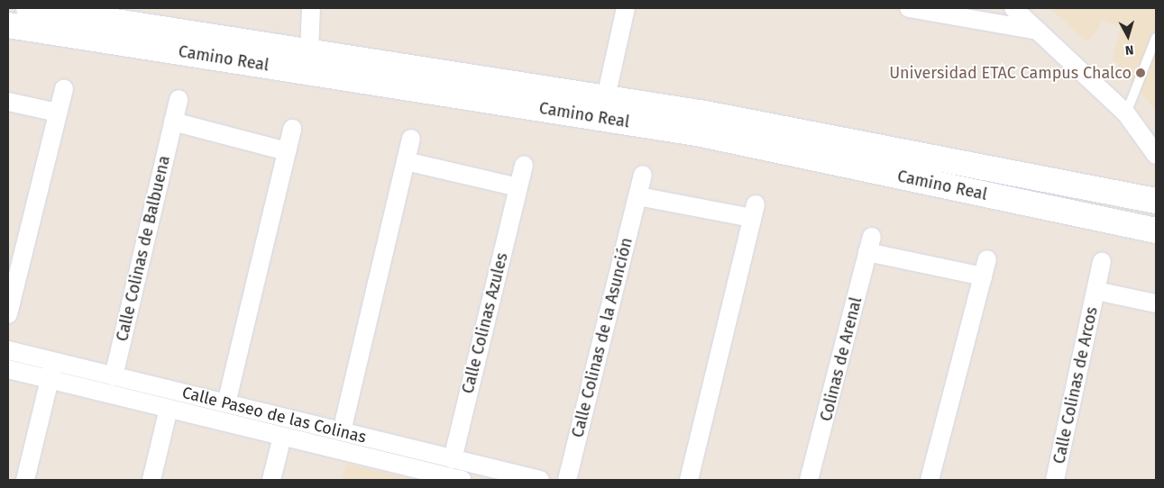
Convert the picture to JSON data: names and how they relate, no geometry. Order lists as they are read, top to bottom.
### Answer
{
  "streets": {
    "street": [
      "Camino Real",
      "Calle Colinas de Balbuena",
      "Calle Colinas Azules",
      "Calle Colinas de la Asunción",
      "Colinas de Arenal",
      "Calle Colinas de Arcos",
      "Calle Paseo de las Colinas"
    ]
  },
  "crossings": [
    ["Calle Colinas de Balbuena", "Calle Paseo de las Colinas"],
    ["Calle Colinas Azules", "Calle Paseo de las Colinas"]
  ],
  "places": ["Universidad ETAC Campus Chalco"],
  "north": "bottom"
}
